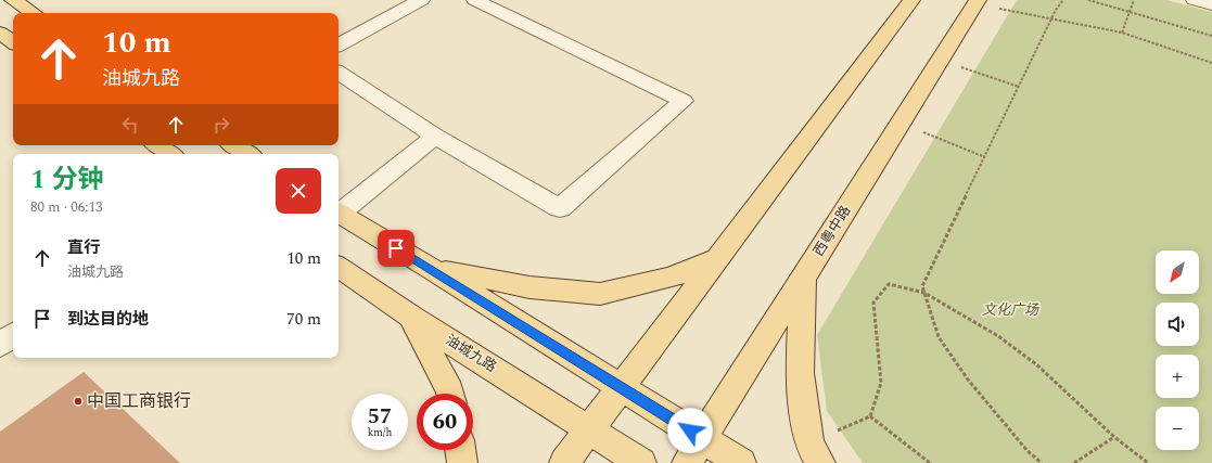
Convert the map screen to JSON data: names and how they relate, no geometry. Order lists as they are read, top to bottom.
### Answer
{
  "streets": {
    "main road": ["西粤中路", "油城九路"]
  },
  "parks": ["文化广场"],
  "places": ["中国工商银行"],
  "north": "bottom left",
  "page": {
    "turn": ["10 m", "油城九路"],
    "heading": ["1 分钟", "80 m · 06:13"],
    "list": [
      {
        "name": "直行",
        "note": "油城九路",
        "value": "10 m"
      },
      {
        "name": "到达目的地",
        "value": "70 m"
      }
    ],
    "map_buttons": ["+", "−"],
    "speed": "57 km/h",
    "limit": "60"
  }
}
